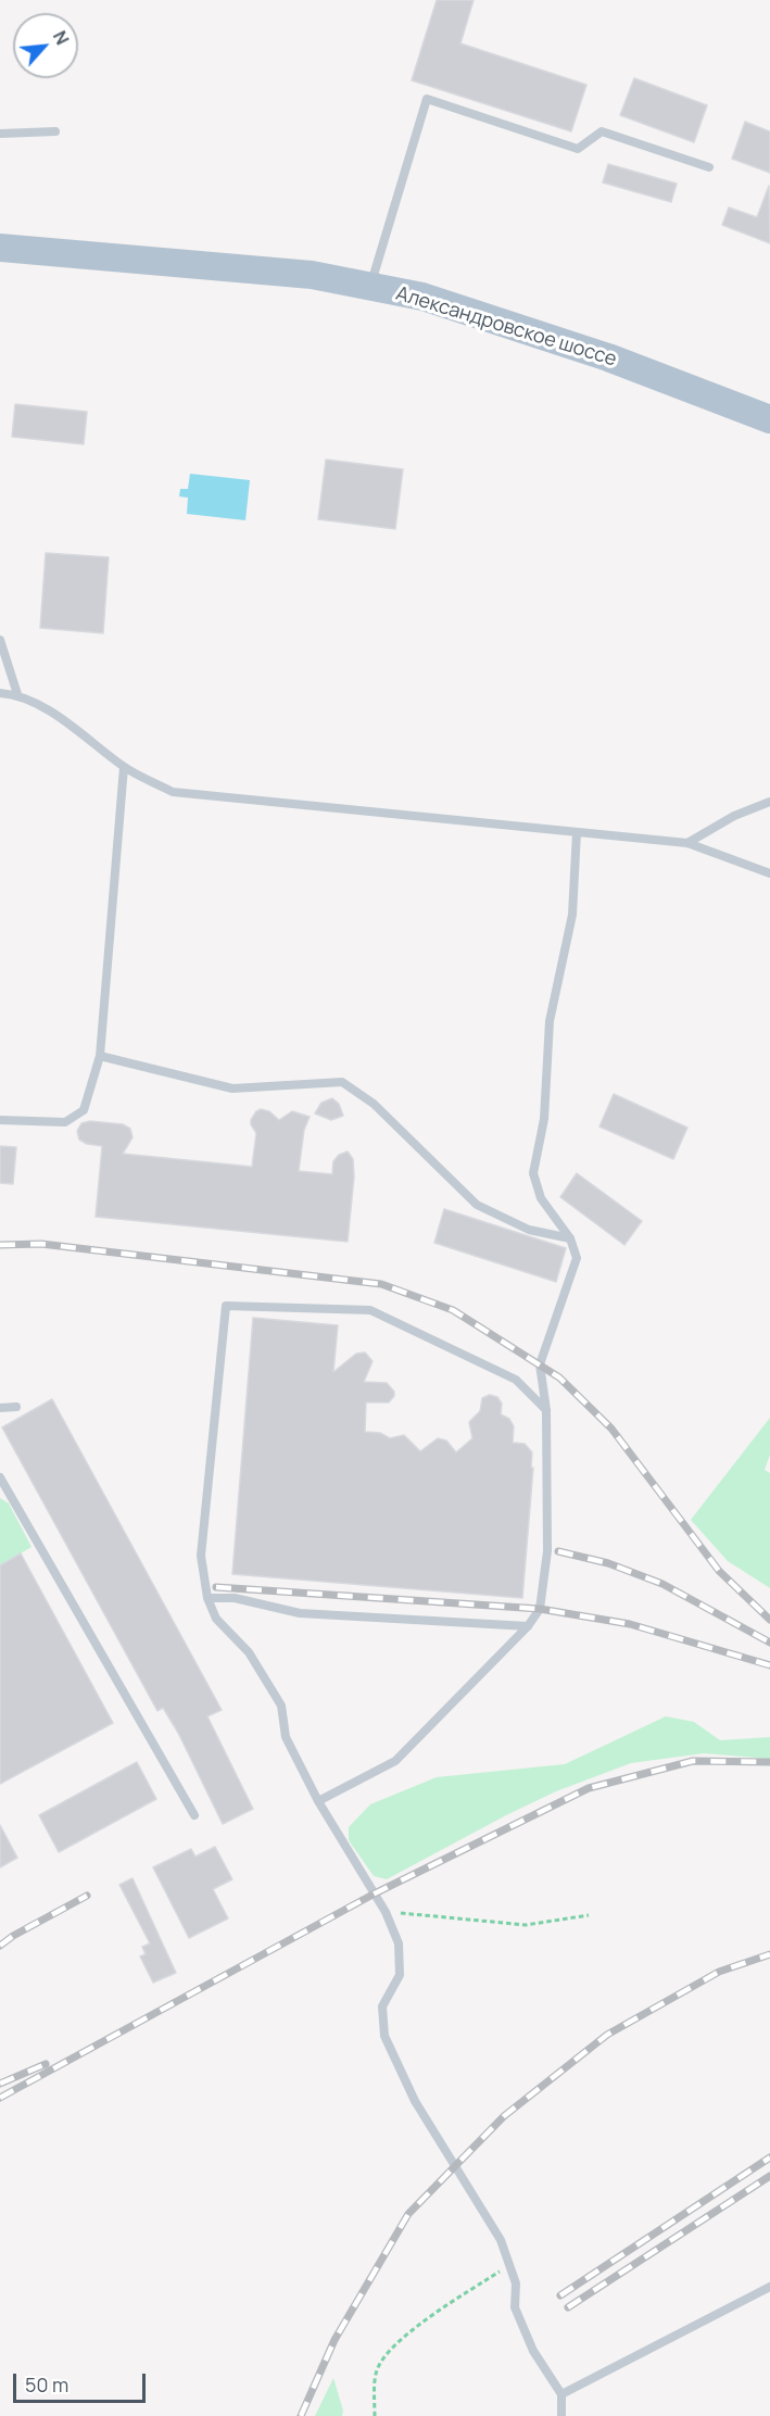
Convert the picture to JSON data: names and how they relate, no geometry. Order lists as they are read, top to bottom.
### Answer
{
  "streets": {
    "main road": ["Александровское шоссе"]
  },
  "scale_bar": "50 m",
  "north": "top right"
}
